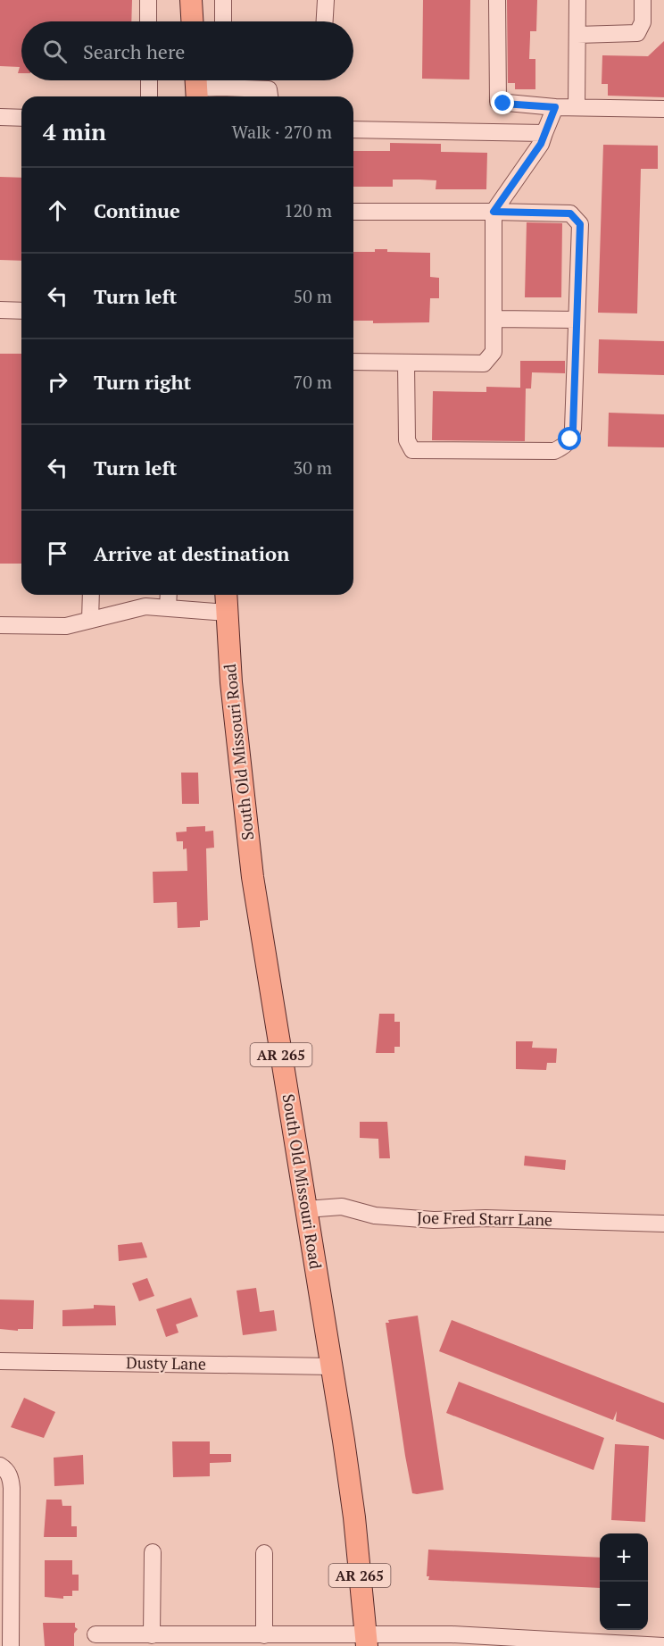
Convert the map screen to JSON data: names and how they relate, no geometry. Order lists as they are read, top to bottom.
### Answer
{
  "streets": {
    "main road": ["South Old Missouri Road", "AR 265"],
    "street": ["Joe Fred Starr Lane", "Dusty Lane"]
  },
  "crossings": [
    ["South Old Missouri Road", "Joe Fred Starr Lane"],
    ["South Old Missouri Road", "Dusty Lane"]
  ],
  "page": {
    "search": "Search here",
    "heading": ["4 min", "Walk · 270 m"],
    "list": [
      ["Continue", "120 m"],
      ["Turn left", "50 m"],
      ["Turn right", "70 m"],
      ["Turn left", "30 m"],
      "Arrive at destination"
    ],
    "map_buttons": ["+", "−"]
  }
}
